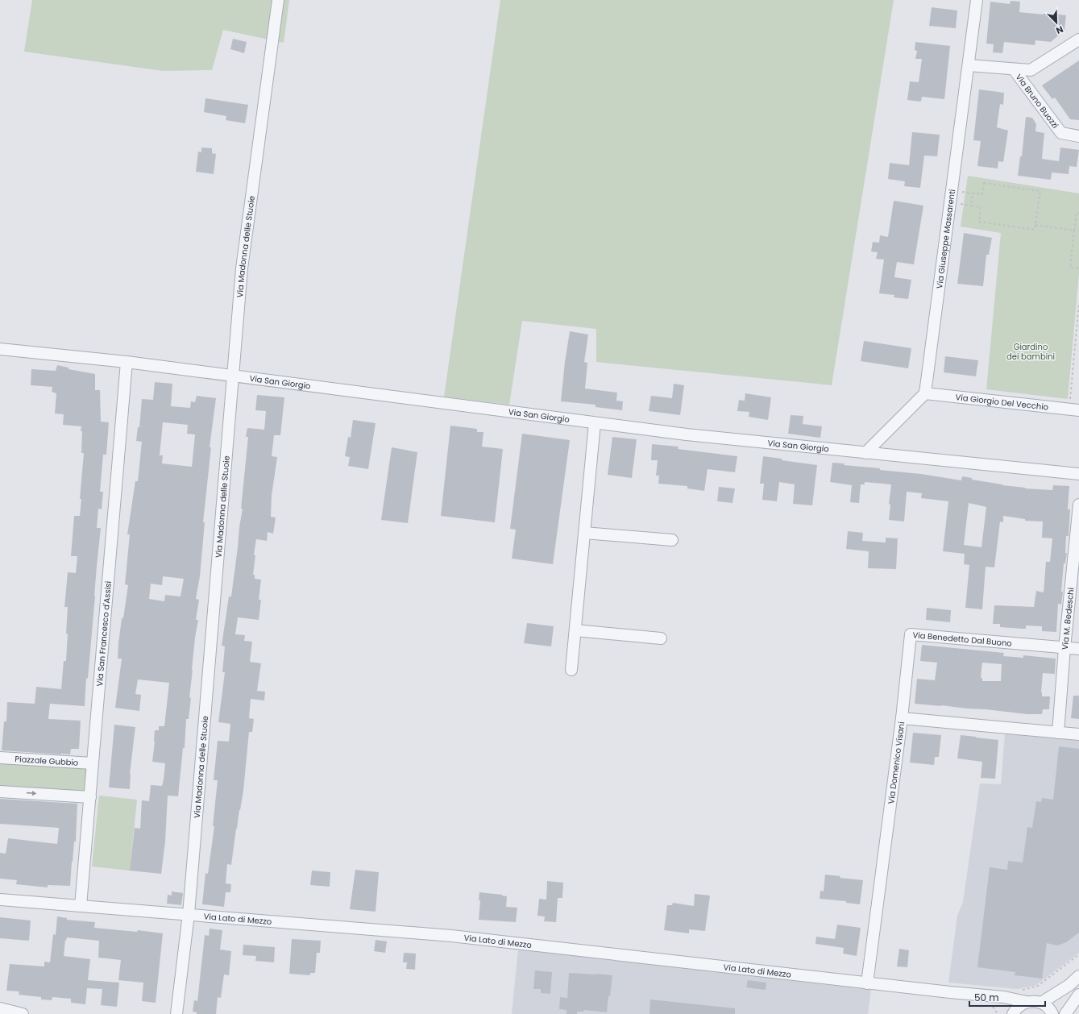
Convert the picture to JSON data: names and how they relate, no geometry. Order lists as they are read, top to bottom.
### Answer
{
  "streets": {
    "street": [
      "Via Bruno Buozzi",
      "Via Giuseppe Massarenti",
      "Via Madonna delle Stuoie",
      "Via San Giorgio",
      "Via Giorgio Del Vecchio",
      "Via M. Bedeschi",
      "Via San Francesco d'Assisi",
      "Via Benedetto Dal Buono",
      "Piazzale Gubbio",
      "Via Domenico Visani",
      "Via Lato di Mezzo"
    ]
  },
  "crossings": [
    ["Via Giuseppe Massarenti", "Via Giorgio Del Vecchio"],
    ["Via Madonna delle Stuoie", "Via San Giorgio"],
    ["Via Madonna delle Stuoie", "Via Lato di Mezzo"],
    ["Via San Giorgio", "Via San Francesco d'Assisi"],
    ["Via M. Bedeschi", "Via Benedetto Dal Buono"],
    ["Via M. Bedeschi", "Via Domenico Visani"],
    ["Via San Francesco d'Assisi", "Piazzale Gubbio"],
    ["Via San Francesco d'Assisi", "Via Lato di Mezzo"],
    ["Via Benedetto Dal Buono", "Via Domenico Visani"],
    ["Via Domenico Visani", "Via Lato di Mezzo"]
  ],
  "parks": ["Giardino dei bambini"],
  "scale_bar": "50 m",
  "north": "bottom right"
}
